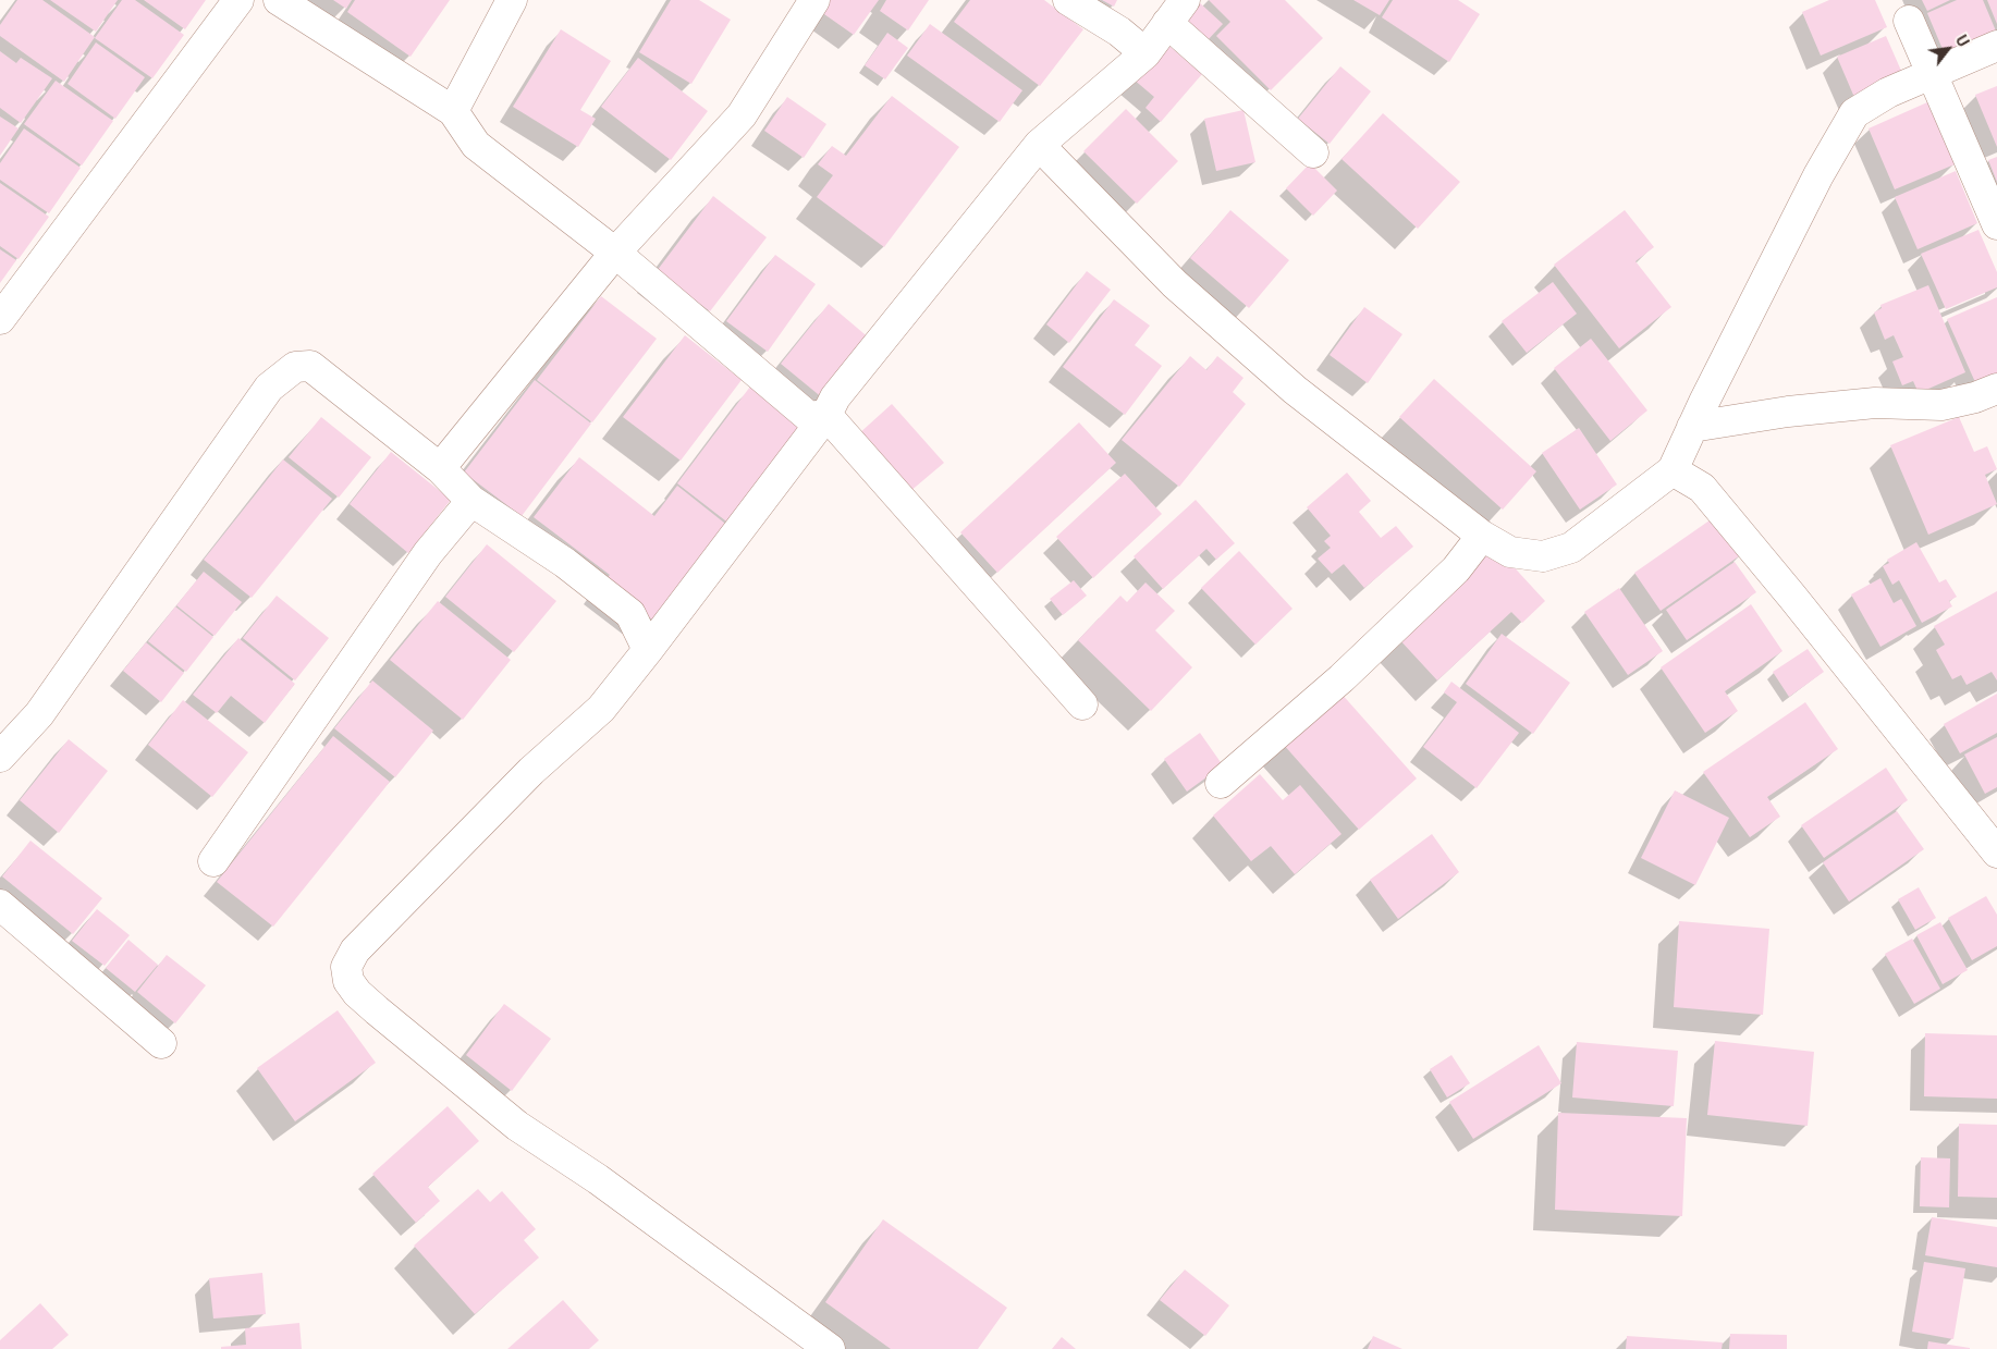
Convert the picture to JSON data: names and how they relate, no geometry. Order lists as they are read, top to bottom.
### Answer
{
  "north": "top right"
}
